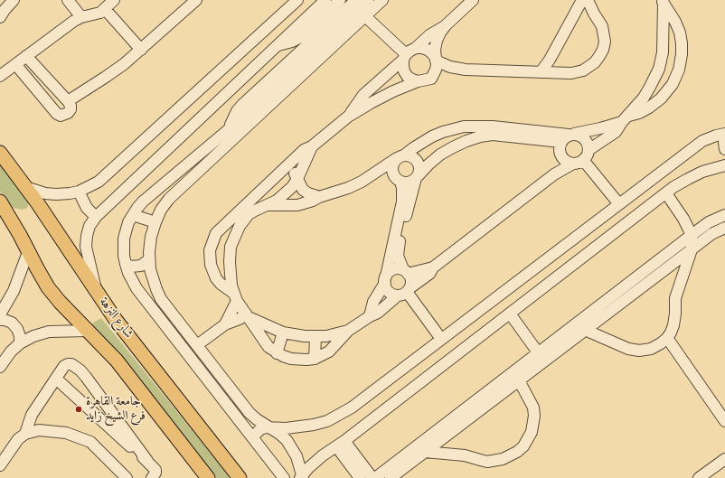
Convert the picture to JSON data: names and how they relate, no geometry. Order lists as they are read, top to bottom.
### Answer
{
  "streets": {
    "main road": ["شارع النزهة"]
  },
  "places": ["جامعة القاهرة فرع الشيخ زايد"]
}
